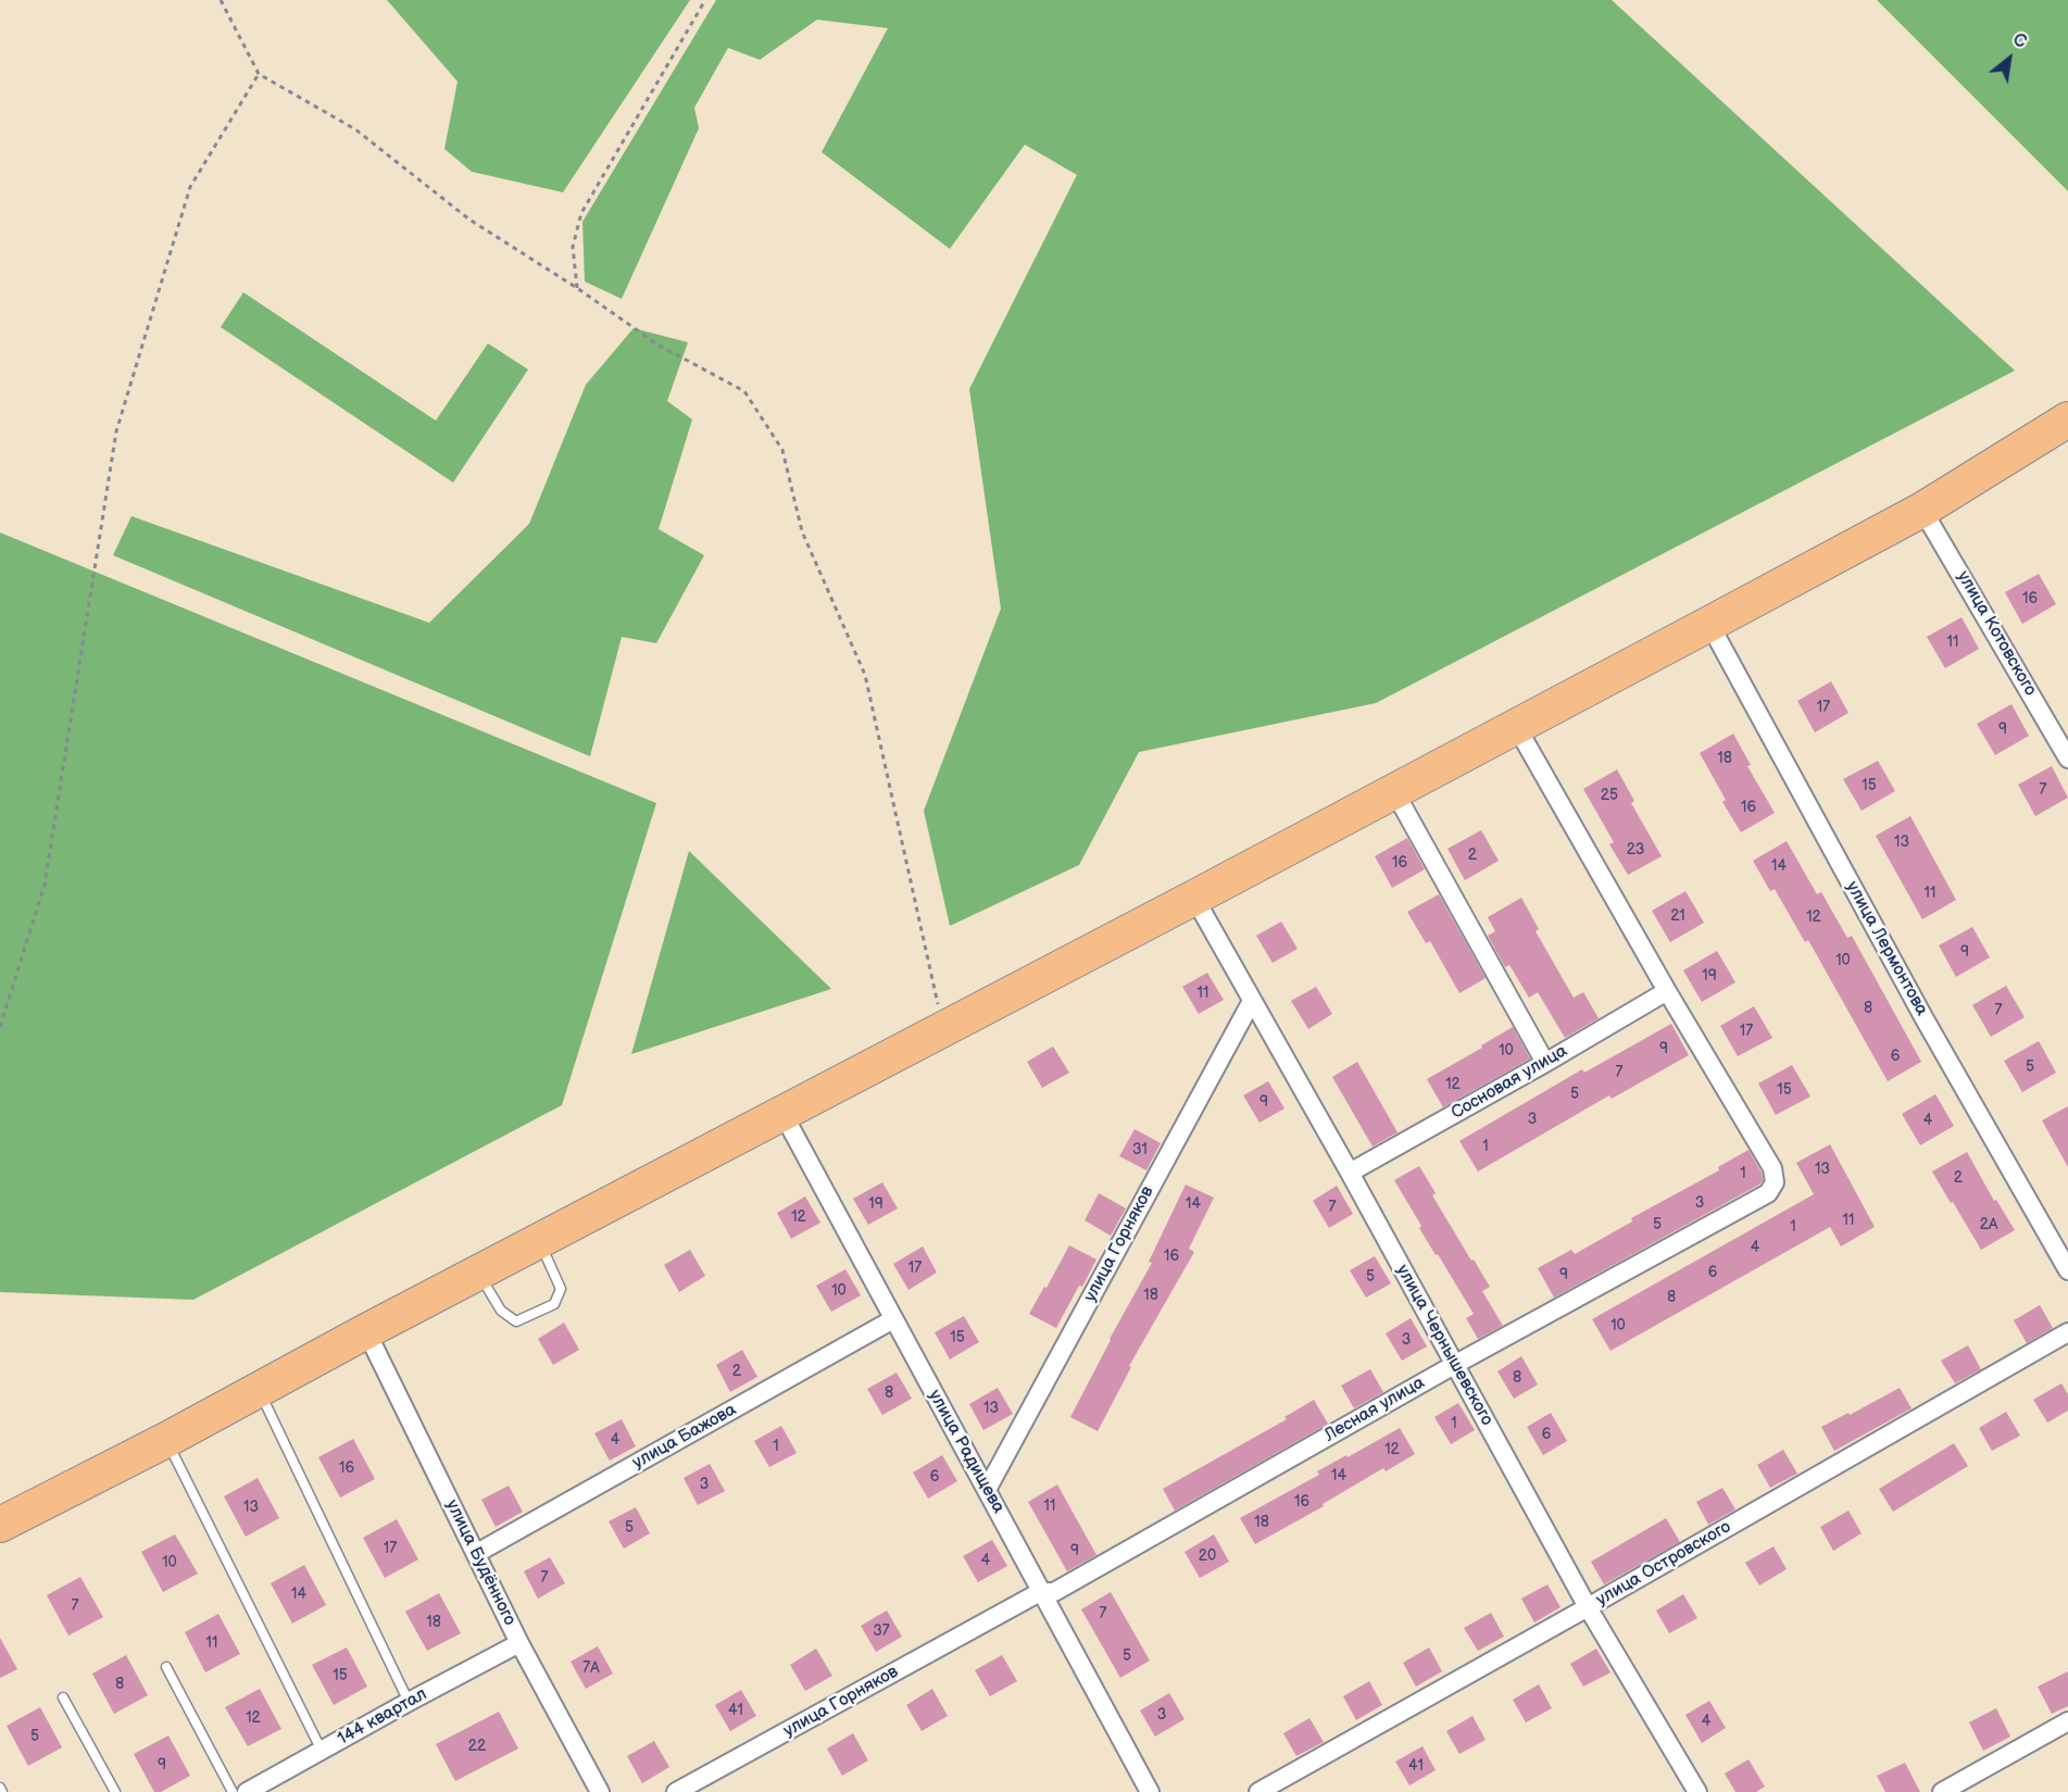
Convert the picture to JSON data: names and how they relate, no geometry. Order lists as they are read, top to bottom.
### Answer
{
  "streets": {
    "street": [
      "улица Котовского",
      "улица Лермонтова",
      "Сосновая улица",
      "улица Горняков",
      "улица Чернышевского",
      "Лесная улица",
      "улица Бажова",
      "улица Радищева",
      "улица Будённого",
      "улица Островского",
      "144 квартал"
    ]
  },
  "crossings": [
    ["Сосновая улица", "улица Чернышевского"],
    ["Сосновая улица", "Лесная улица"],
    ["улица Горняков", "улица Чернышевского"],
    ["улица Горняков", "Лесная улица"],
    ["улица Горняков", "улица Радищева"],
    ["улица Чернышевского", "Лесная улица"],
    ["улица Чернышевского", "улица Островского"],
    ["Лесная улица", "улица Радищева"],
    ["улица Бажова", "улица Радищева"],
    ["улица Бажова", "улица Будённого"],
    ["улица Будённого", "144 квартал"]
  ],
  "house_numbers": [
    "16",
    "11",
    "17",
    "9",
    "18",
    "15",
    "7",
    "25",
    "16",
    "13",
    "23",
    "2",
    "16",
    "14",
    "11",
    "21",
    "12",
    "9",
    "10",
    "19",
    "11",
    "8",
    "7",
    "17",
    "9",
    "10",
    "6",
    "5",
    "7",
    "12",
    "15",
    "5",
    "9",
    "3",
    "4",
    "1",
    "31",
    "13",
    "1",
    "2",
    "3",
    "19",
    "14",
    "7",
    "12",
    "11",
    "5",
    "2А",
    "1",
    "4",
    "16",
    "17",
    "6",
    "9",
    "5",
    "10",
    "18",
    "8",
    "10",
    "15",
    "3",
    "2",
    "8",
    "8",
    "13",
    "1",
    "6",
    "4",
    "1",
    "12",
    "16",
    "14",
    "6",
    "3",
    "16",
    "11",
    "13",
    "18",
    "5",
    "17",
    "9",
    "20",
    "4",
    "10",
    "7",
    "14",
    "7",
    "7",
    "18",
    "37",
    "11",
    "5",
    "7А",
    "15",
    "8",
    "41",
    "3",
    "12",
    "4",
    "5",
    "22",
    "9",
    "41"
  ],
  "north": "top right"
}
